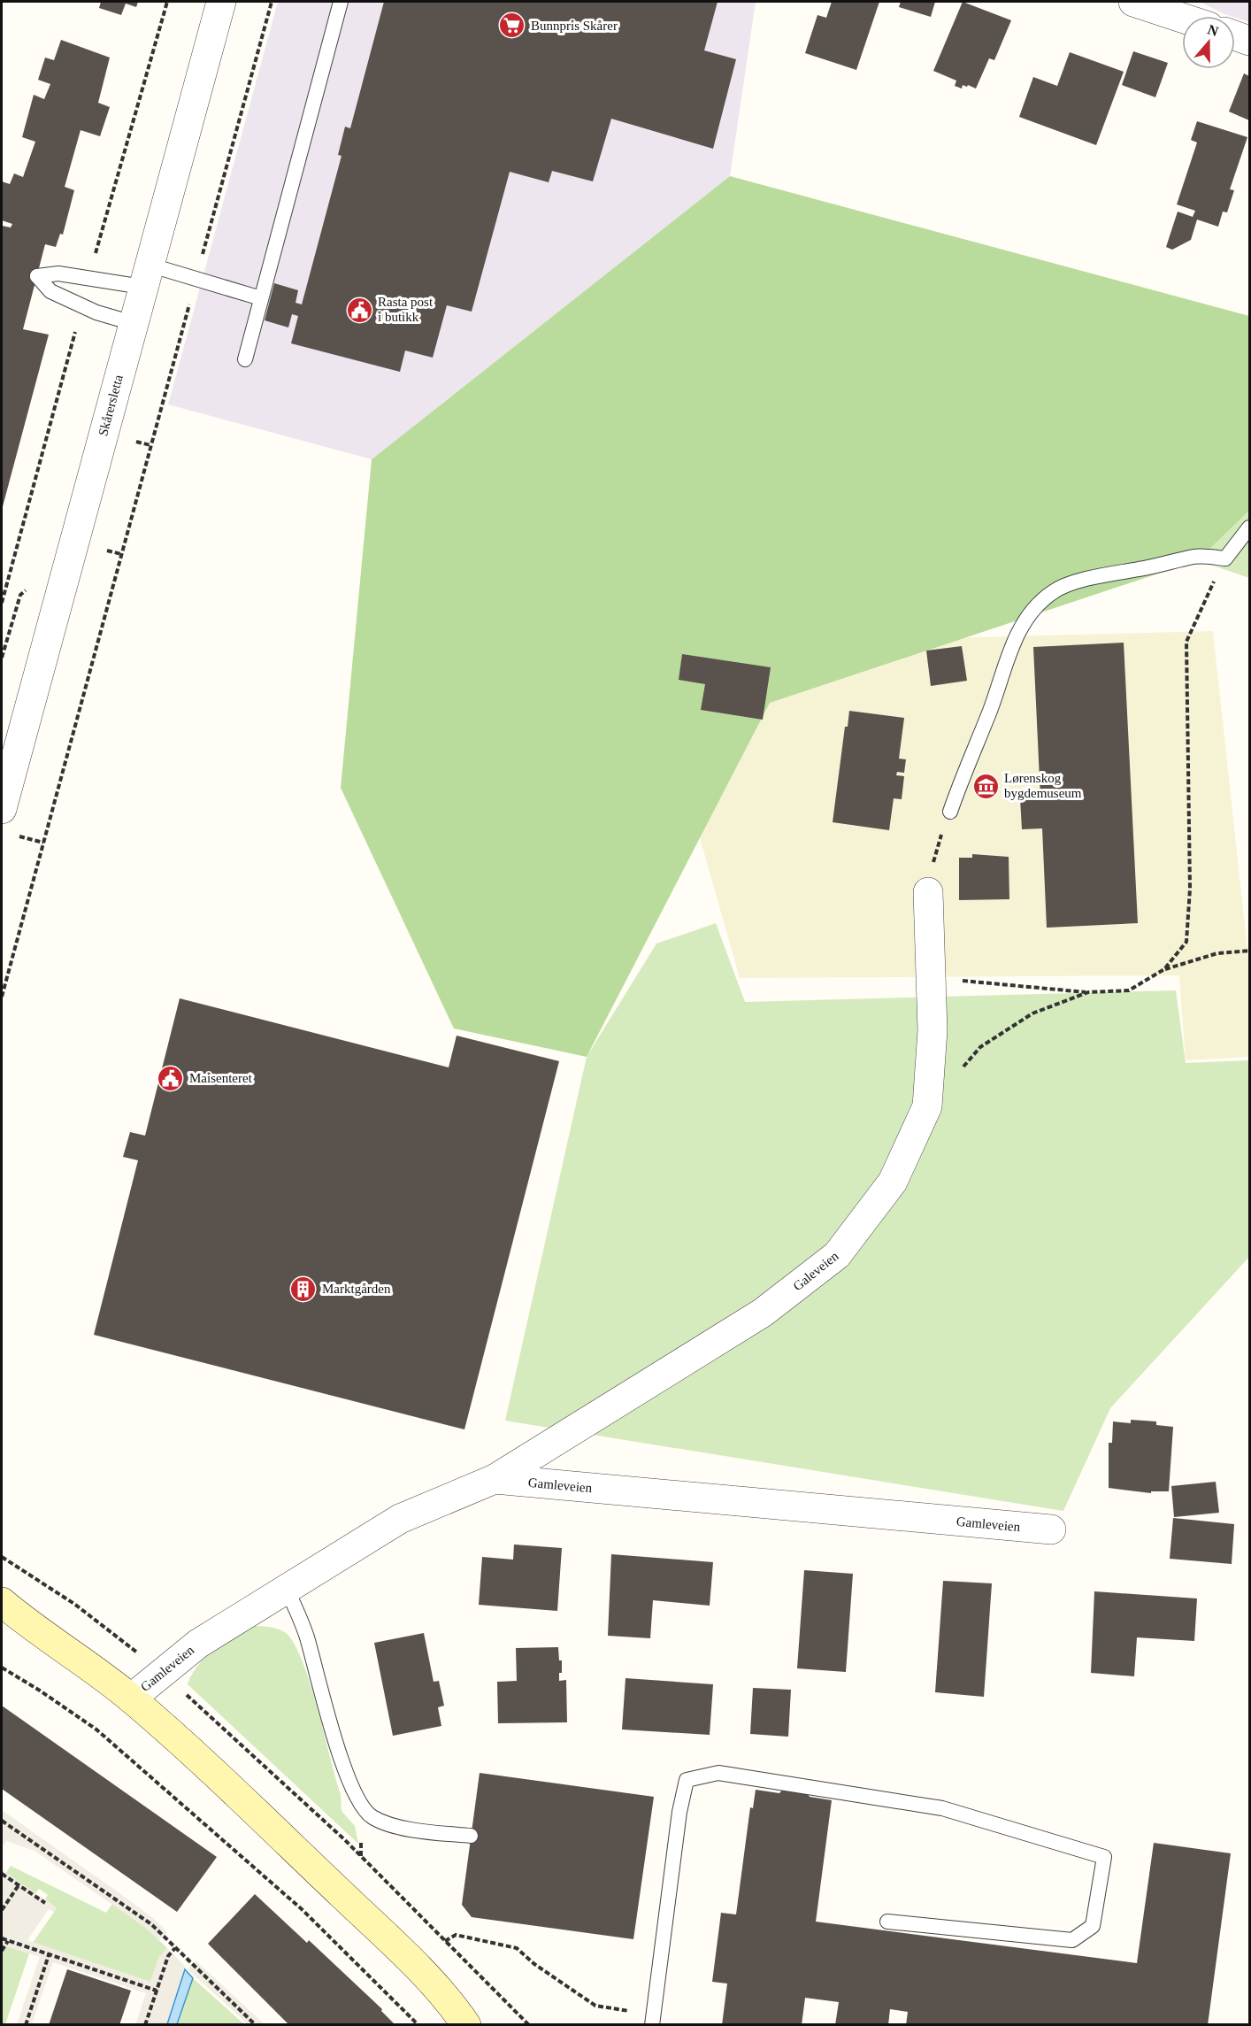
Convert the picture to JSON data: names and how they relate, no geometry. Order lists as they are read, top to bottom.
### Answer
{
  "streets": {
    "main road": ["Gamleveien"],
    "street": ["Skårersletta", "Galeveien"]
  },
  "crossings": [
    ["Galeveien", "Gamleveien"]
  ],
  "places": {
    "supermarket": ["Bunnpris Skårer"],
    "public building": ["Rasta post i butikk", "Maisenteret"],
    "museum": ["Lørenskog bygdemuseum"],
    "building": ["Marktgården"]
  },
  "north": "top"
}
